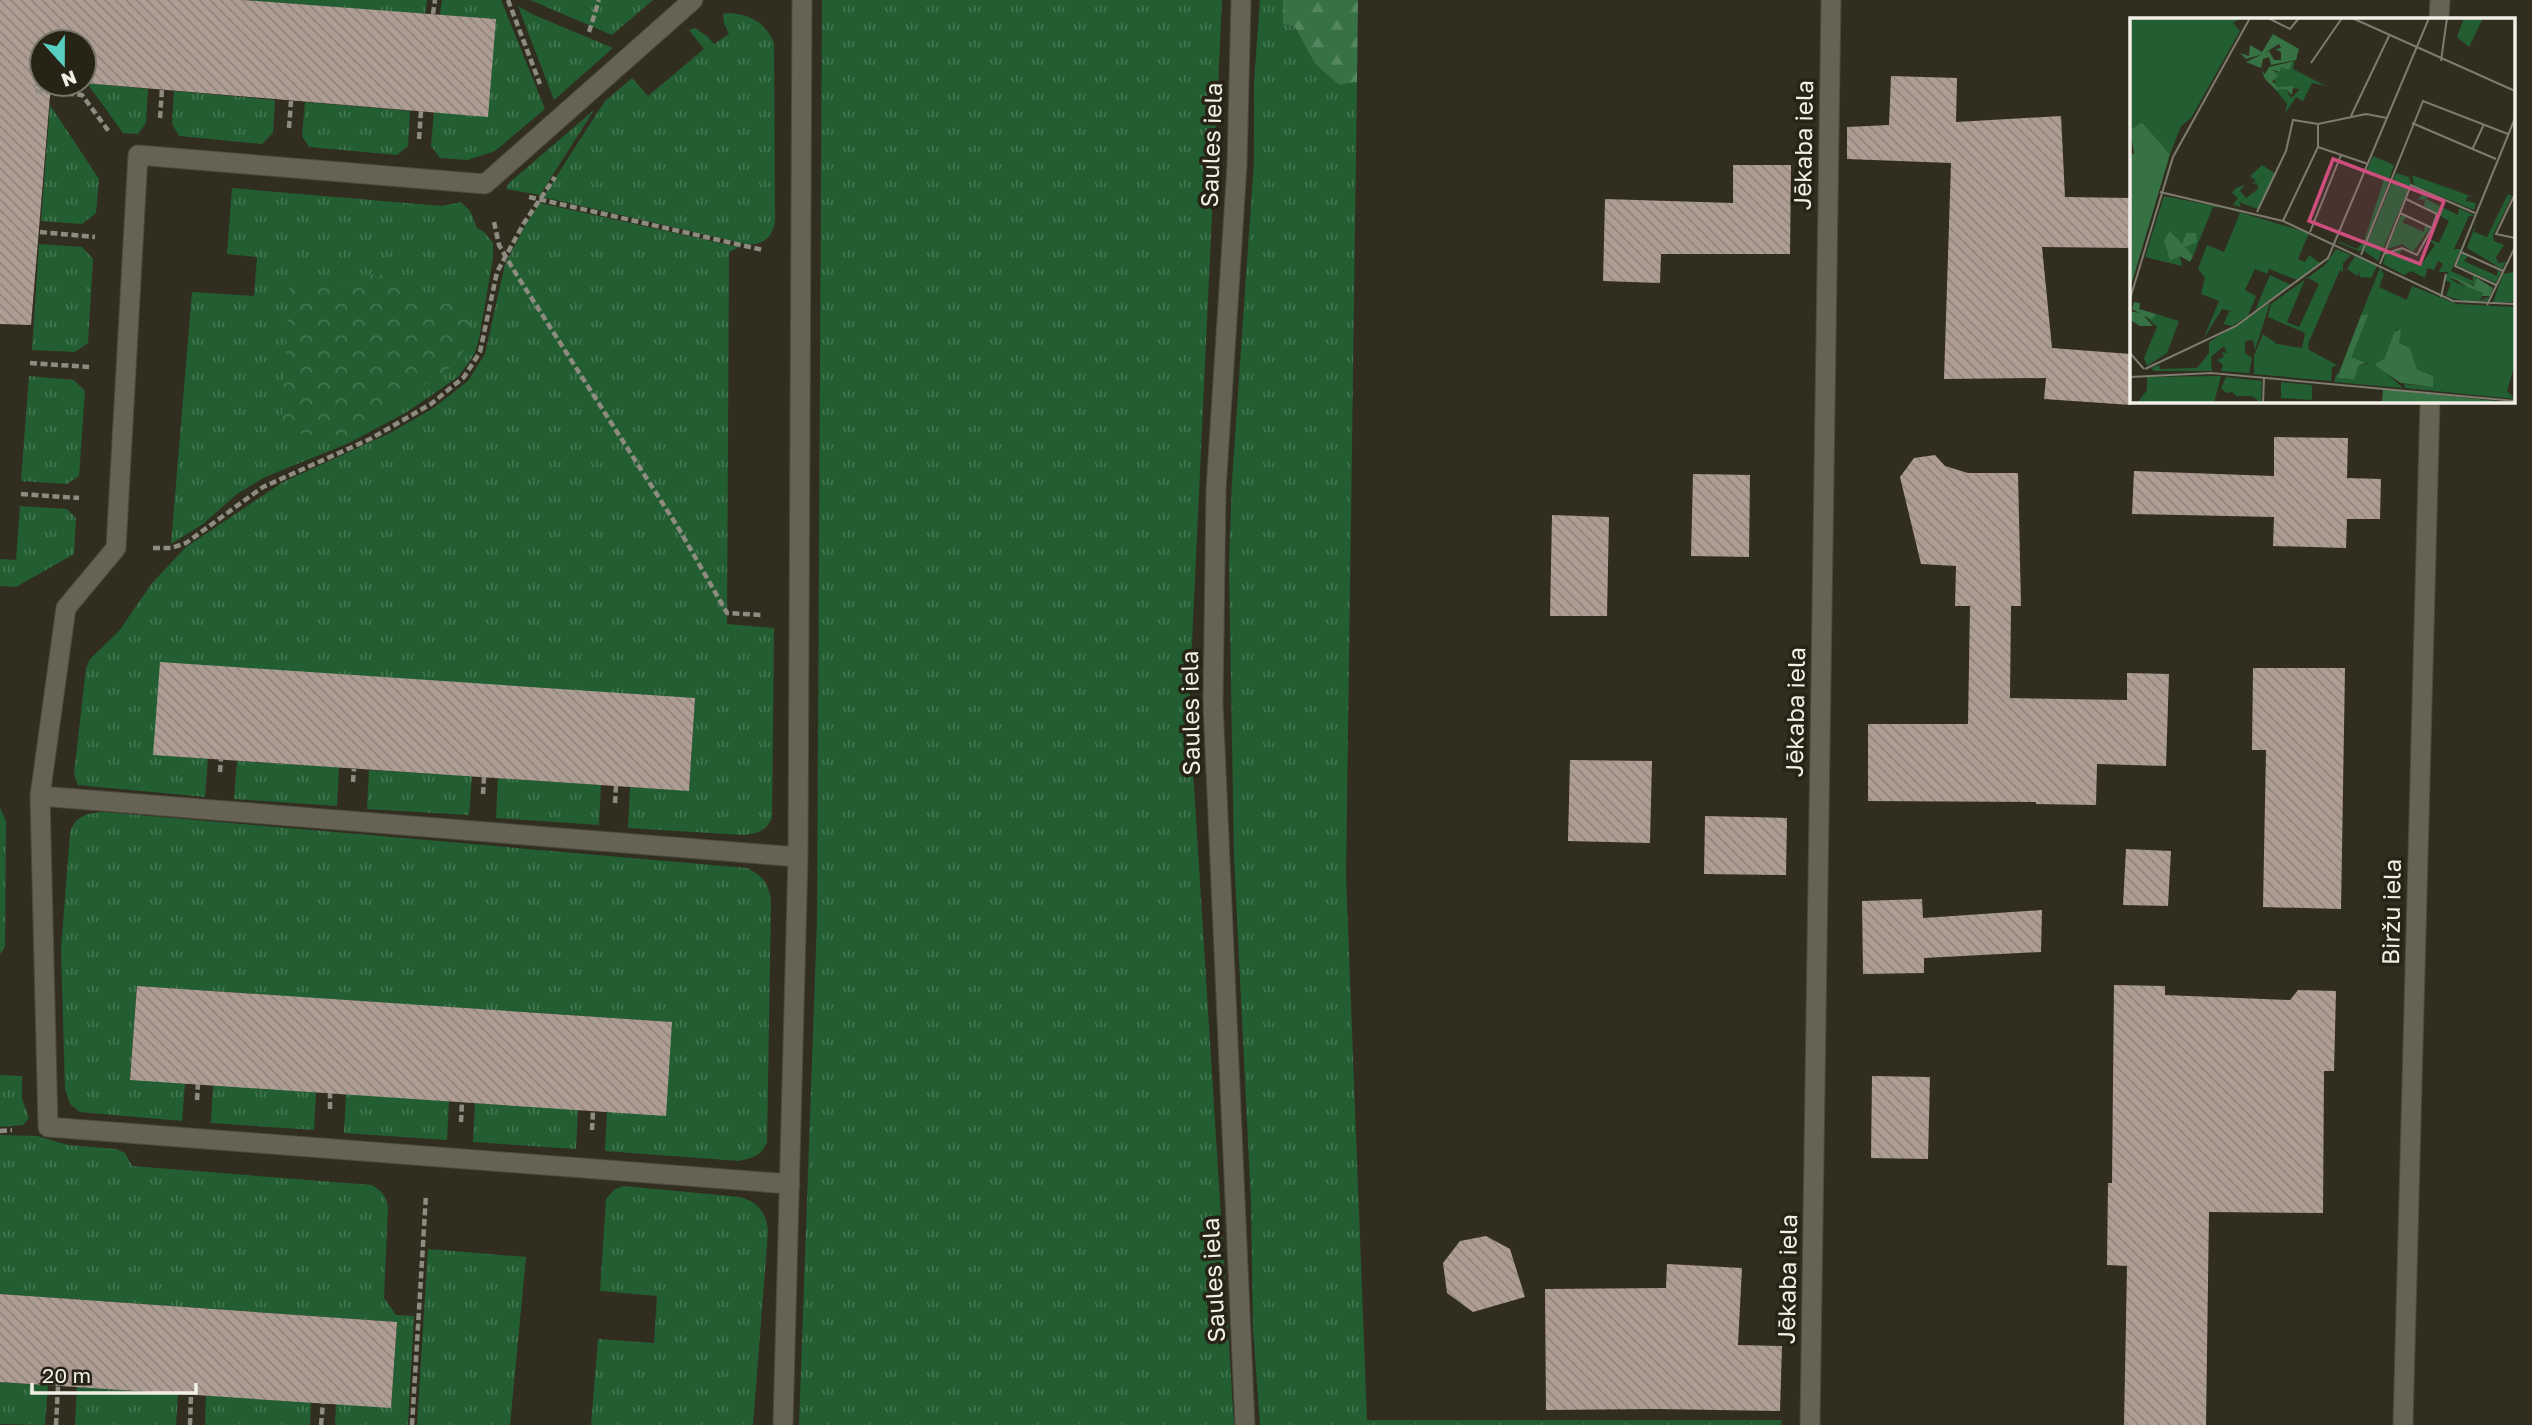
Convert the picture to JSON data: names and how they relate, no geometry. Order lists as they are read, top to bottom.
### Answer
{
  "streets": {
    "street": ["Saules iela", "Jēkaba iela", "Biržu iela"]
  },
  "scale_bar": "20 m",
  "north": "bottom"
}
